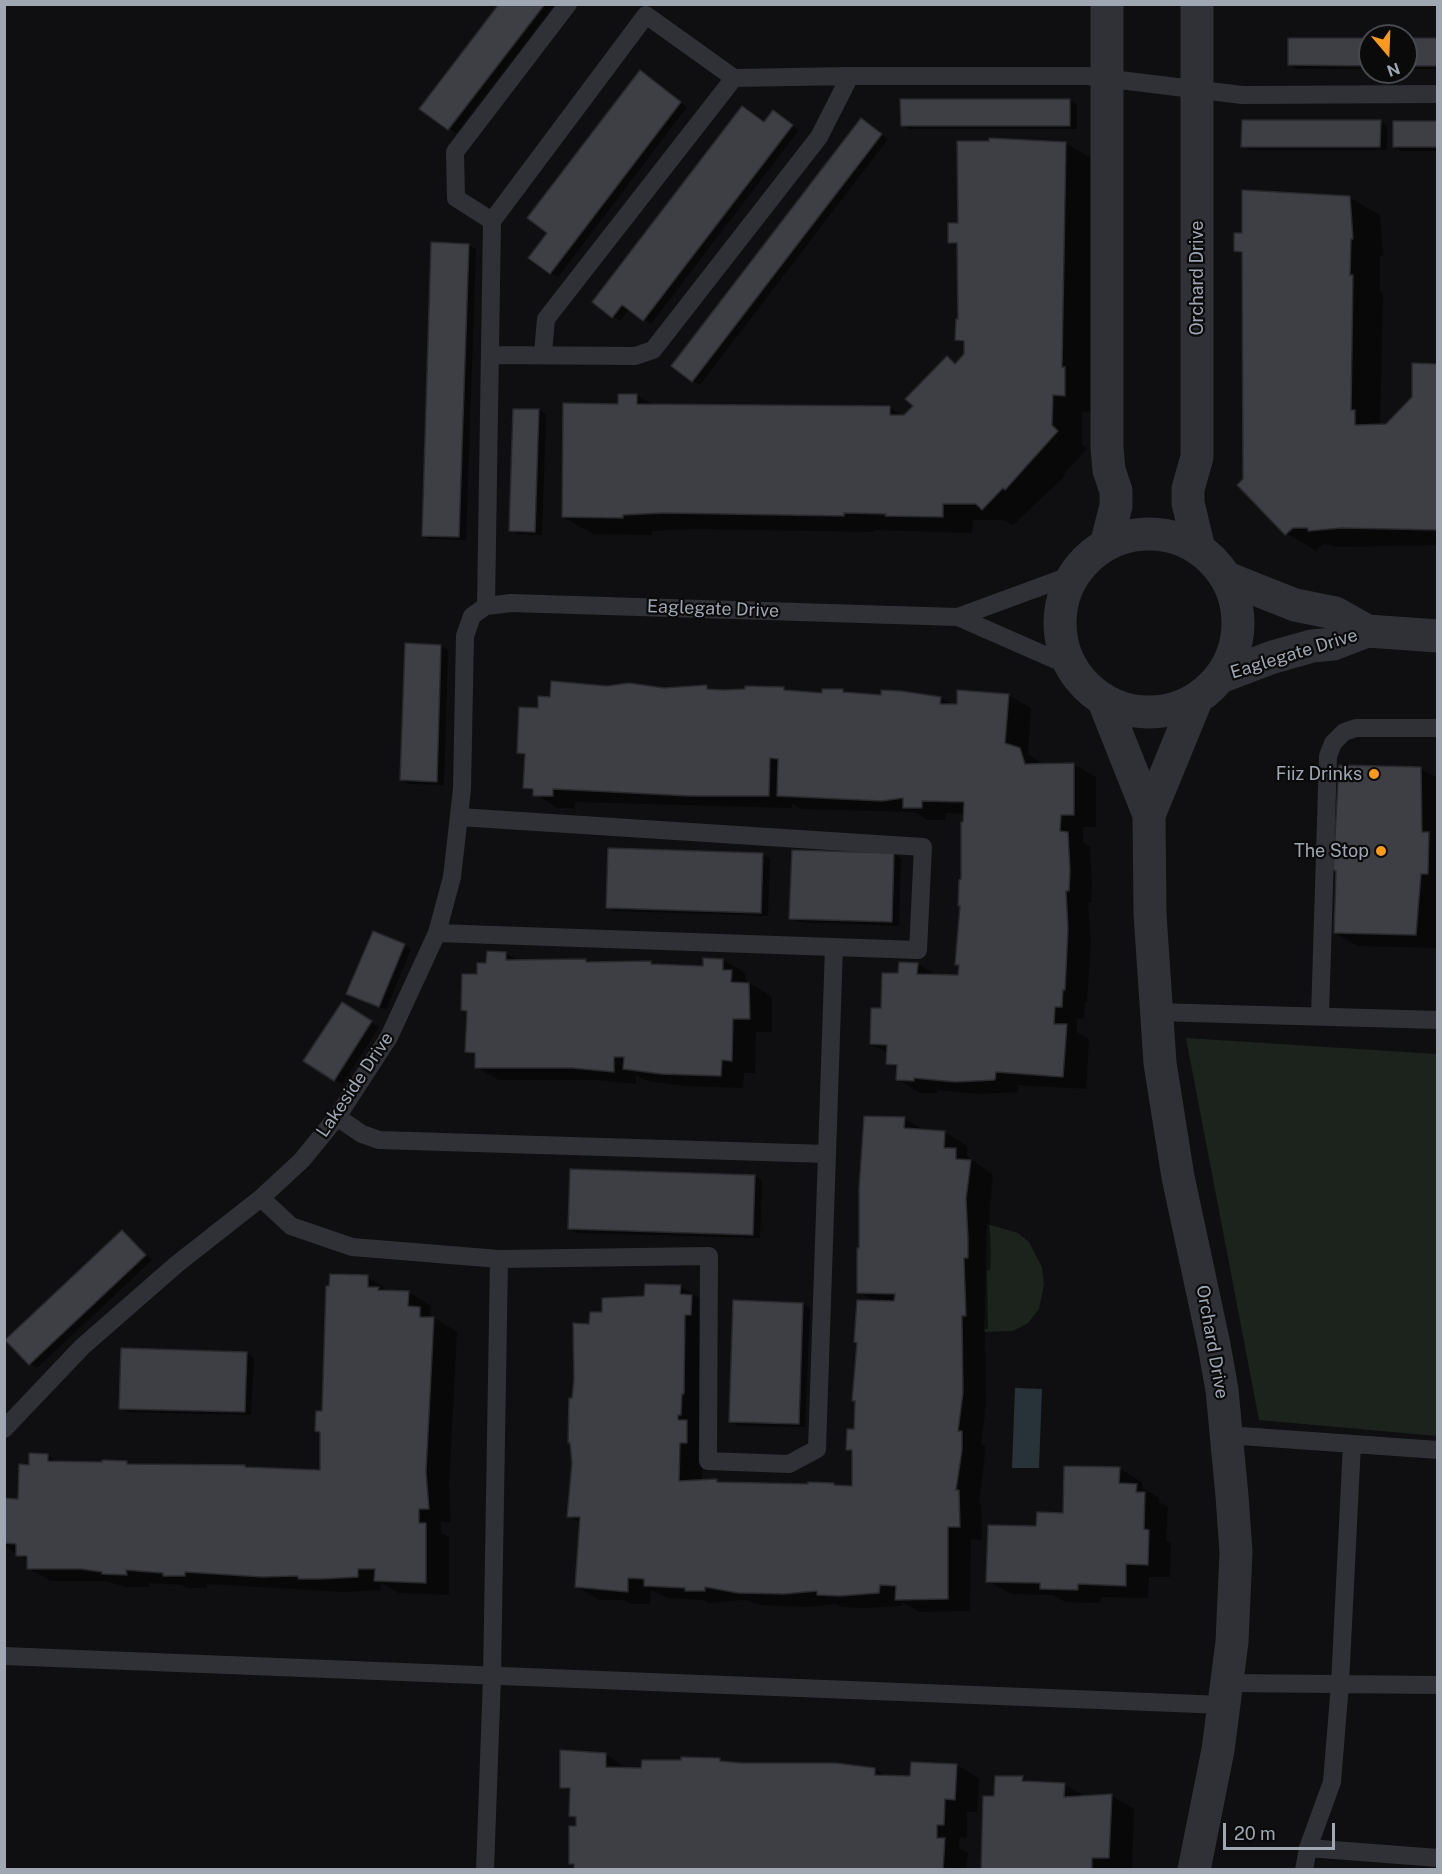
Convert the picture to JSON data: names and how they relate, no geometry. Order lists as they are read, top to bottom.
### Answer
{
  "streets": {
    "street": ["Orchard Drive", "Eaglegate Drive"],
    "lane": ["Lakeside Drive"]
  },
  "crossings": [
    ["Orchard Drive", "Eaglegate Drive"],
    ["Eaglegate Drive", "Lakeside Drive"]
  ],
  "places": ["Fiiz Drinks", "The Stop"],
  "scale_bar": "20 m",
  "north": "bottom"
}
